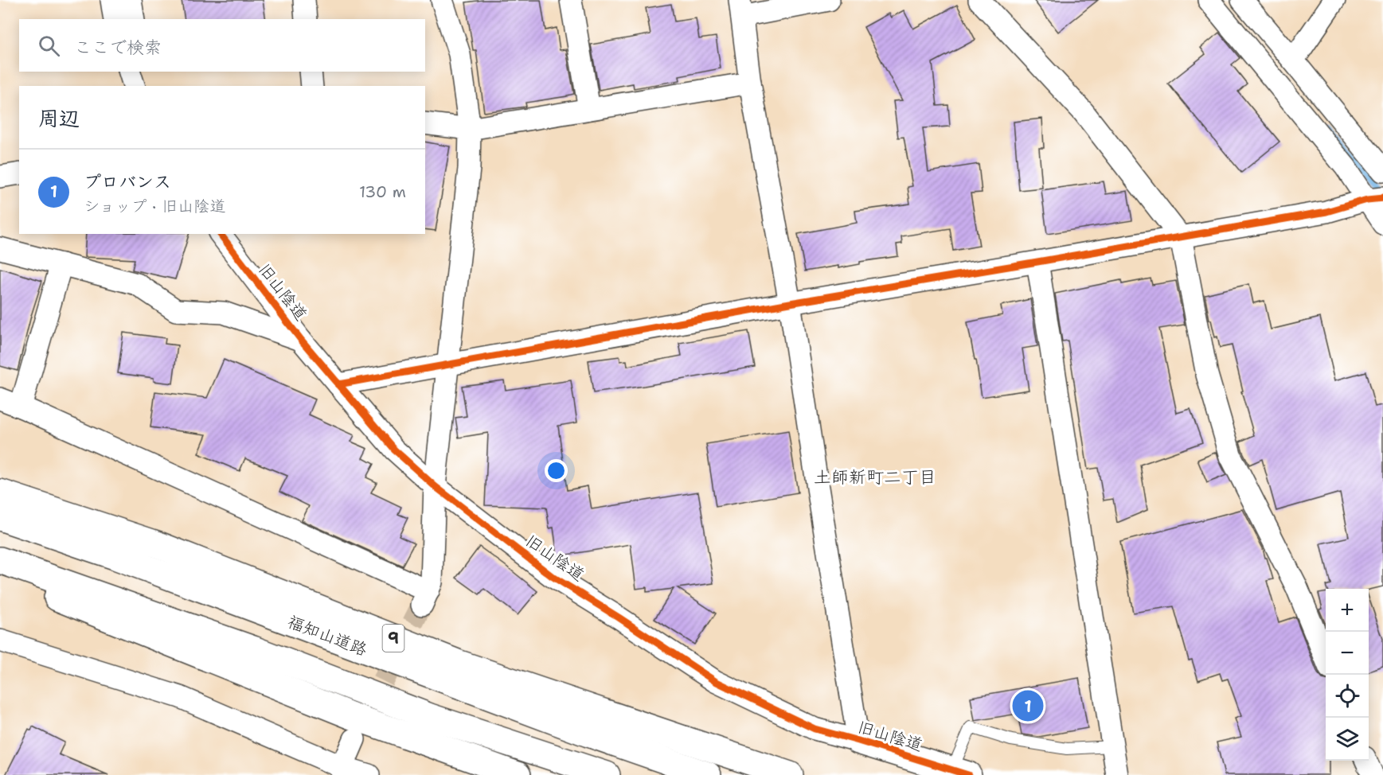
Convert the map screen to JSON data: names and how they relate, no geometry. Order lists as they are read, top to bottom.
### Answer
{
  "streets": {
    "main road": ["旧山陰道", "福知山道路", "9"]
  },
  "districts": ["土師新町二丁目"],
  "page": {
    "search": "ここで検索",
    "heading": "周辺",
    "list": [
      {
        "mark": "1",
        "name": "プロバンス",
        "note": "ショップ · 旧山陰道",
        "value": "130 m"
      }
    ],
    "map_buttons": ["+", "−"],
    "pins": "1"
  }
}
